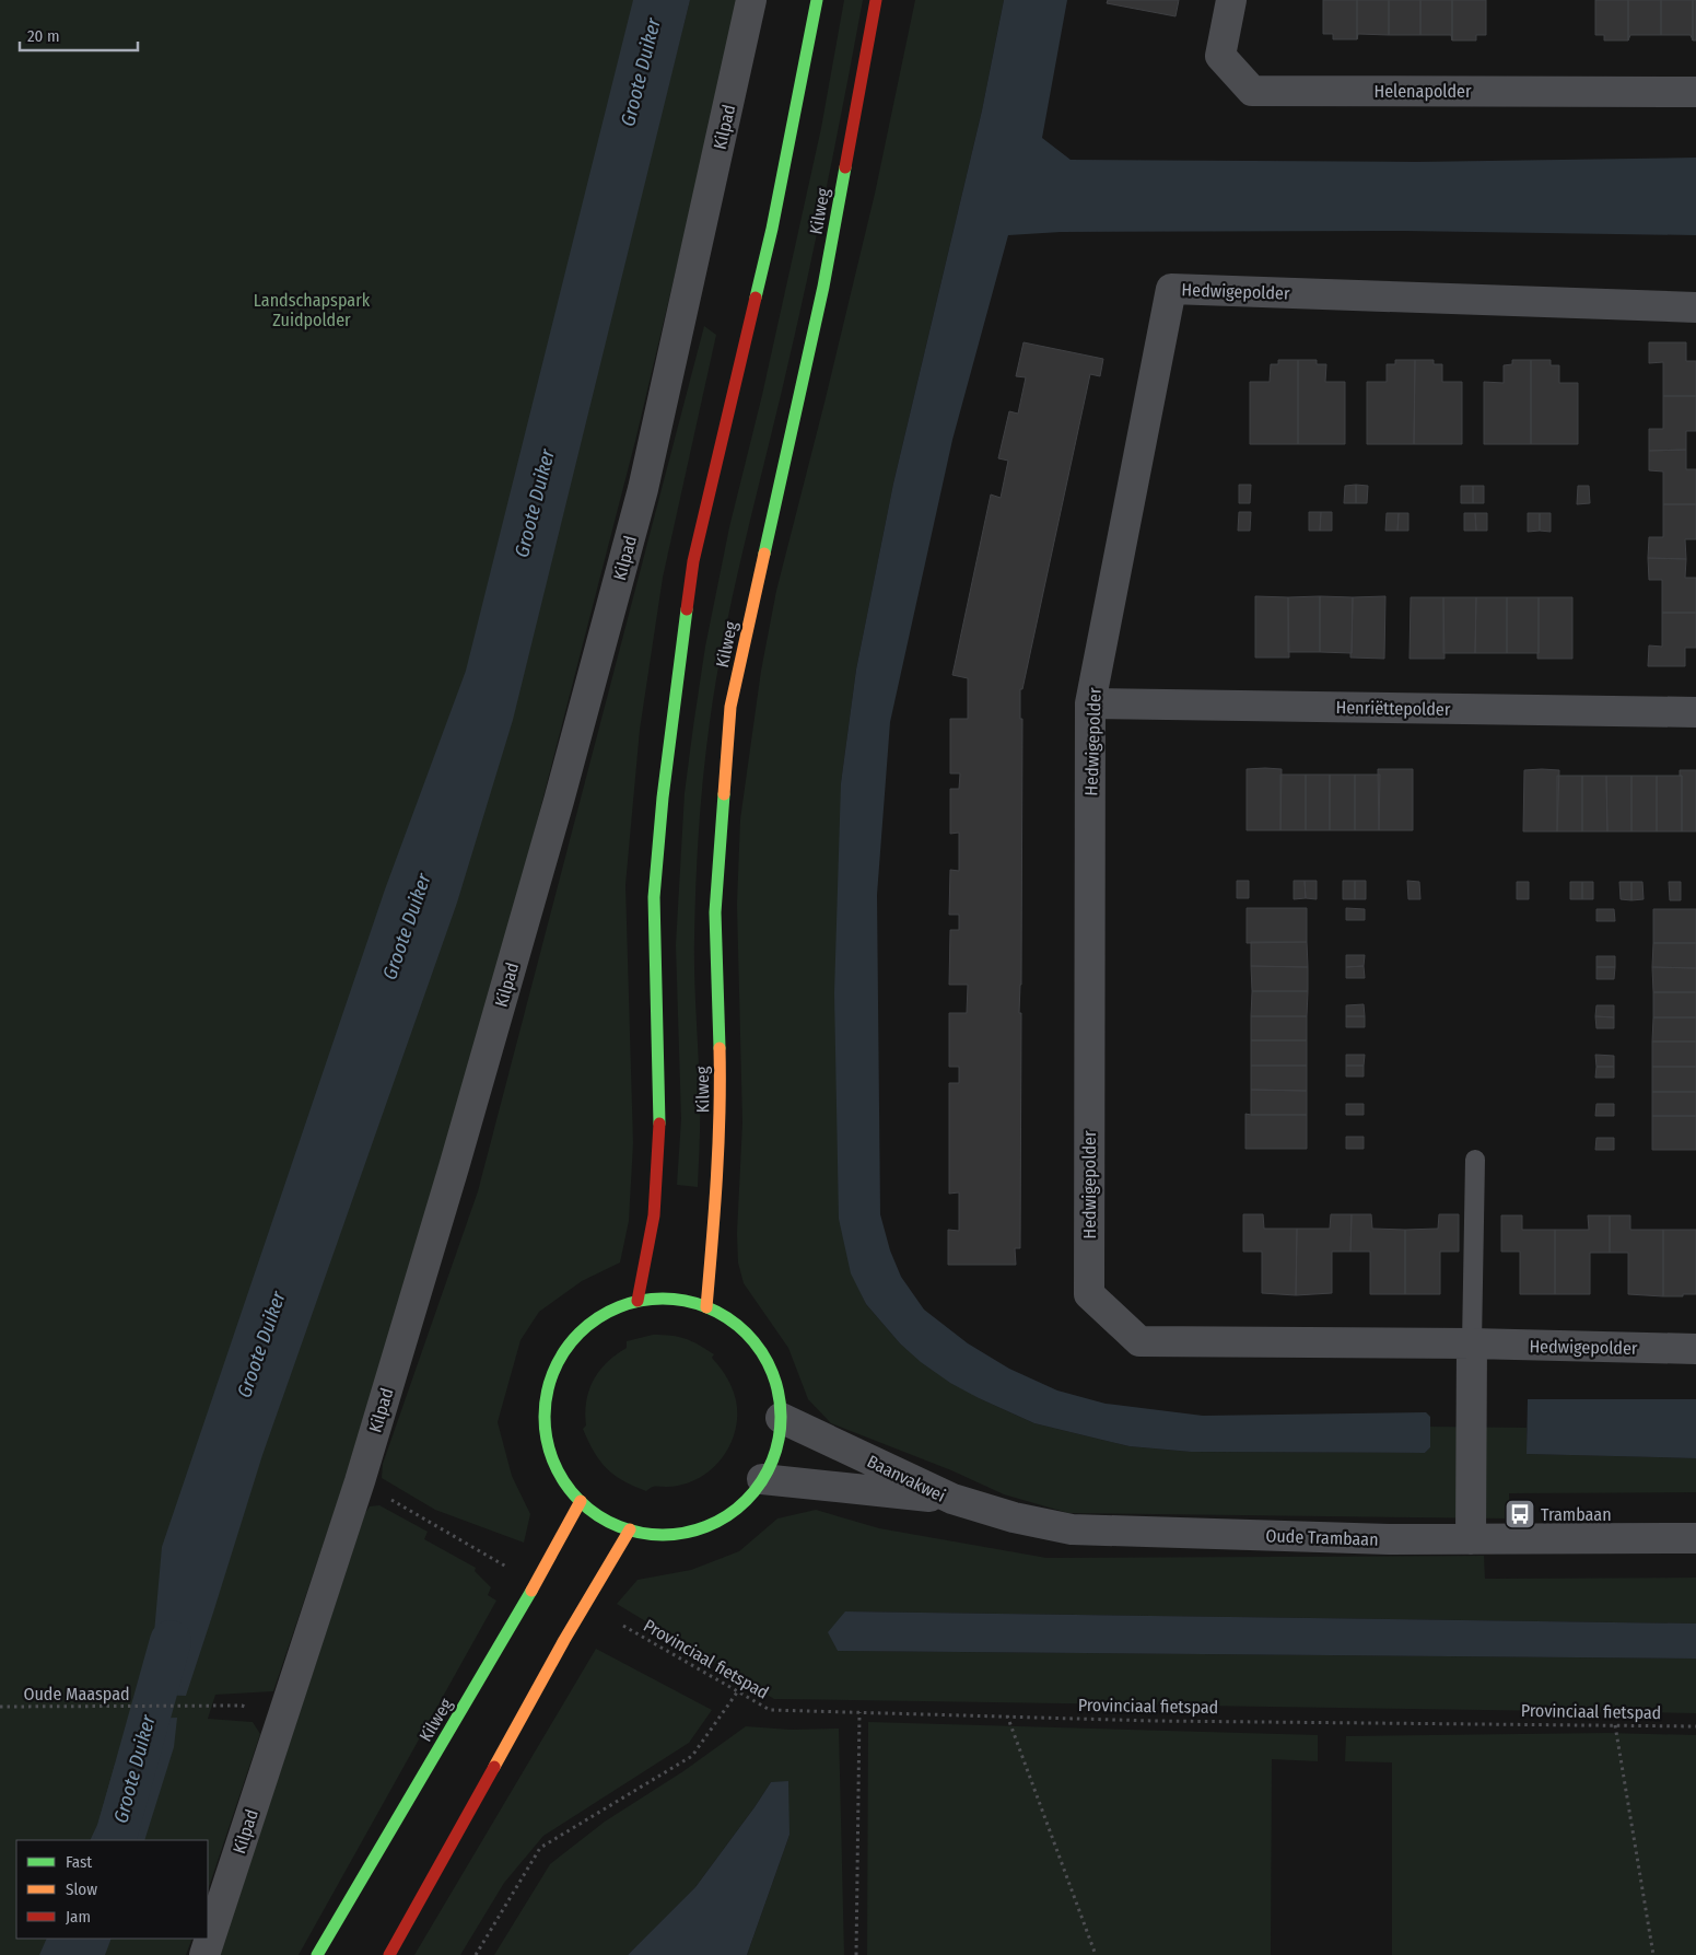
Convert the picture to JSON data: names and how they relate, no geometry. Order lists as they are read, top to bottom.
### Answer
{
  "streets": {
    "main road": ["Kilweg"],
    "street": [
      "Helenapolder",
      "Kilpad",
      "Hedwigepolder",
      "Henriëttepolder",
      "Baanvakwei",
      "Oude Trambaan"
    ],
    "path": ["Provinciaal fietspad", "Oude Maaspad"]
  },
  "crossings": [
    ["Kilpad", "Oude Maaspad"],
    ["Hedwigepolder", "Henriëttepolder"],
    ["Baanvakwei", "Oude Trambaan"]
  ],
  "water": ["Groote Duiker"],
  "parks": ["Landschapspark Zuidpolder"],
  "places": {
    "bus stop": ["Trambaan"]
  },
  "legend": ["Fast", "Slow", "Jam"],
  "scale_bar": "20 m"
}
